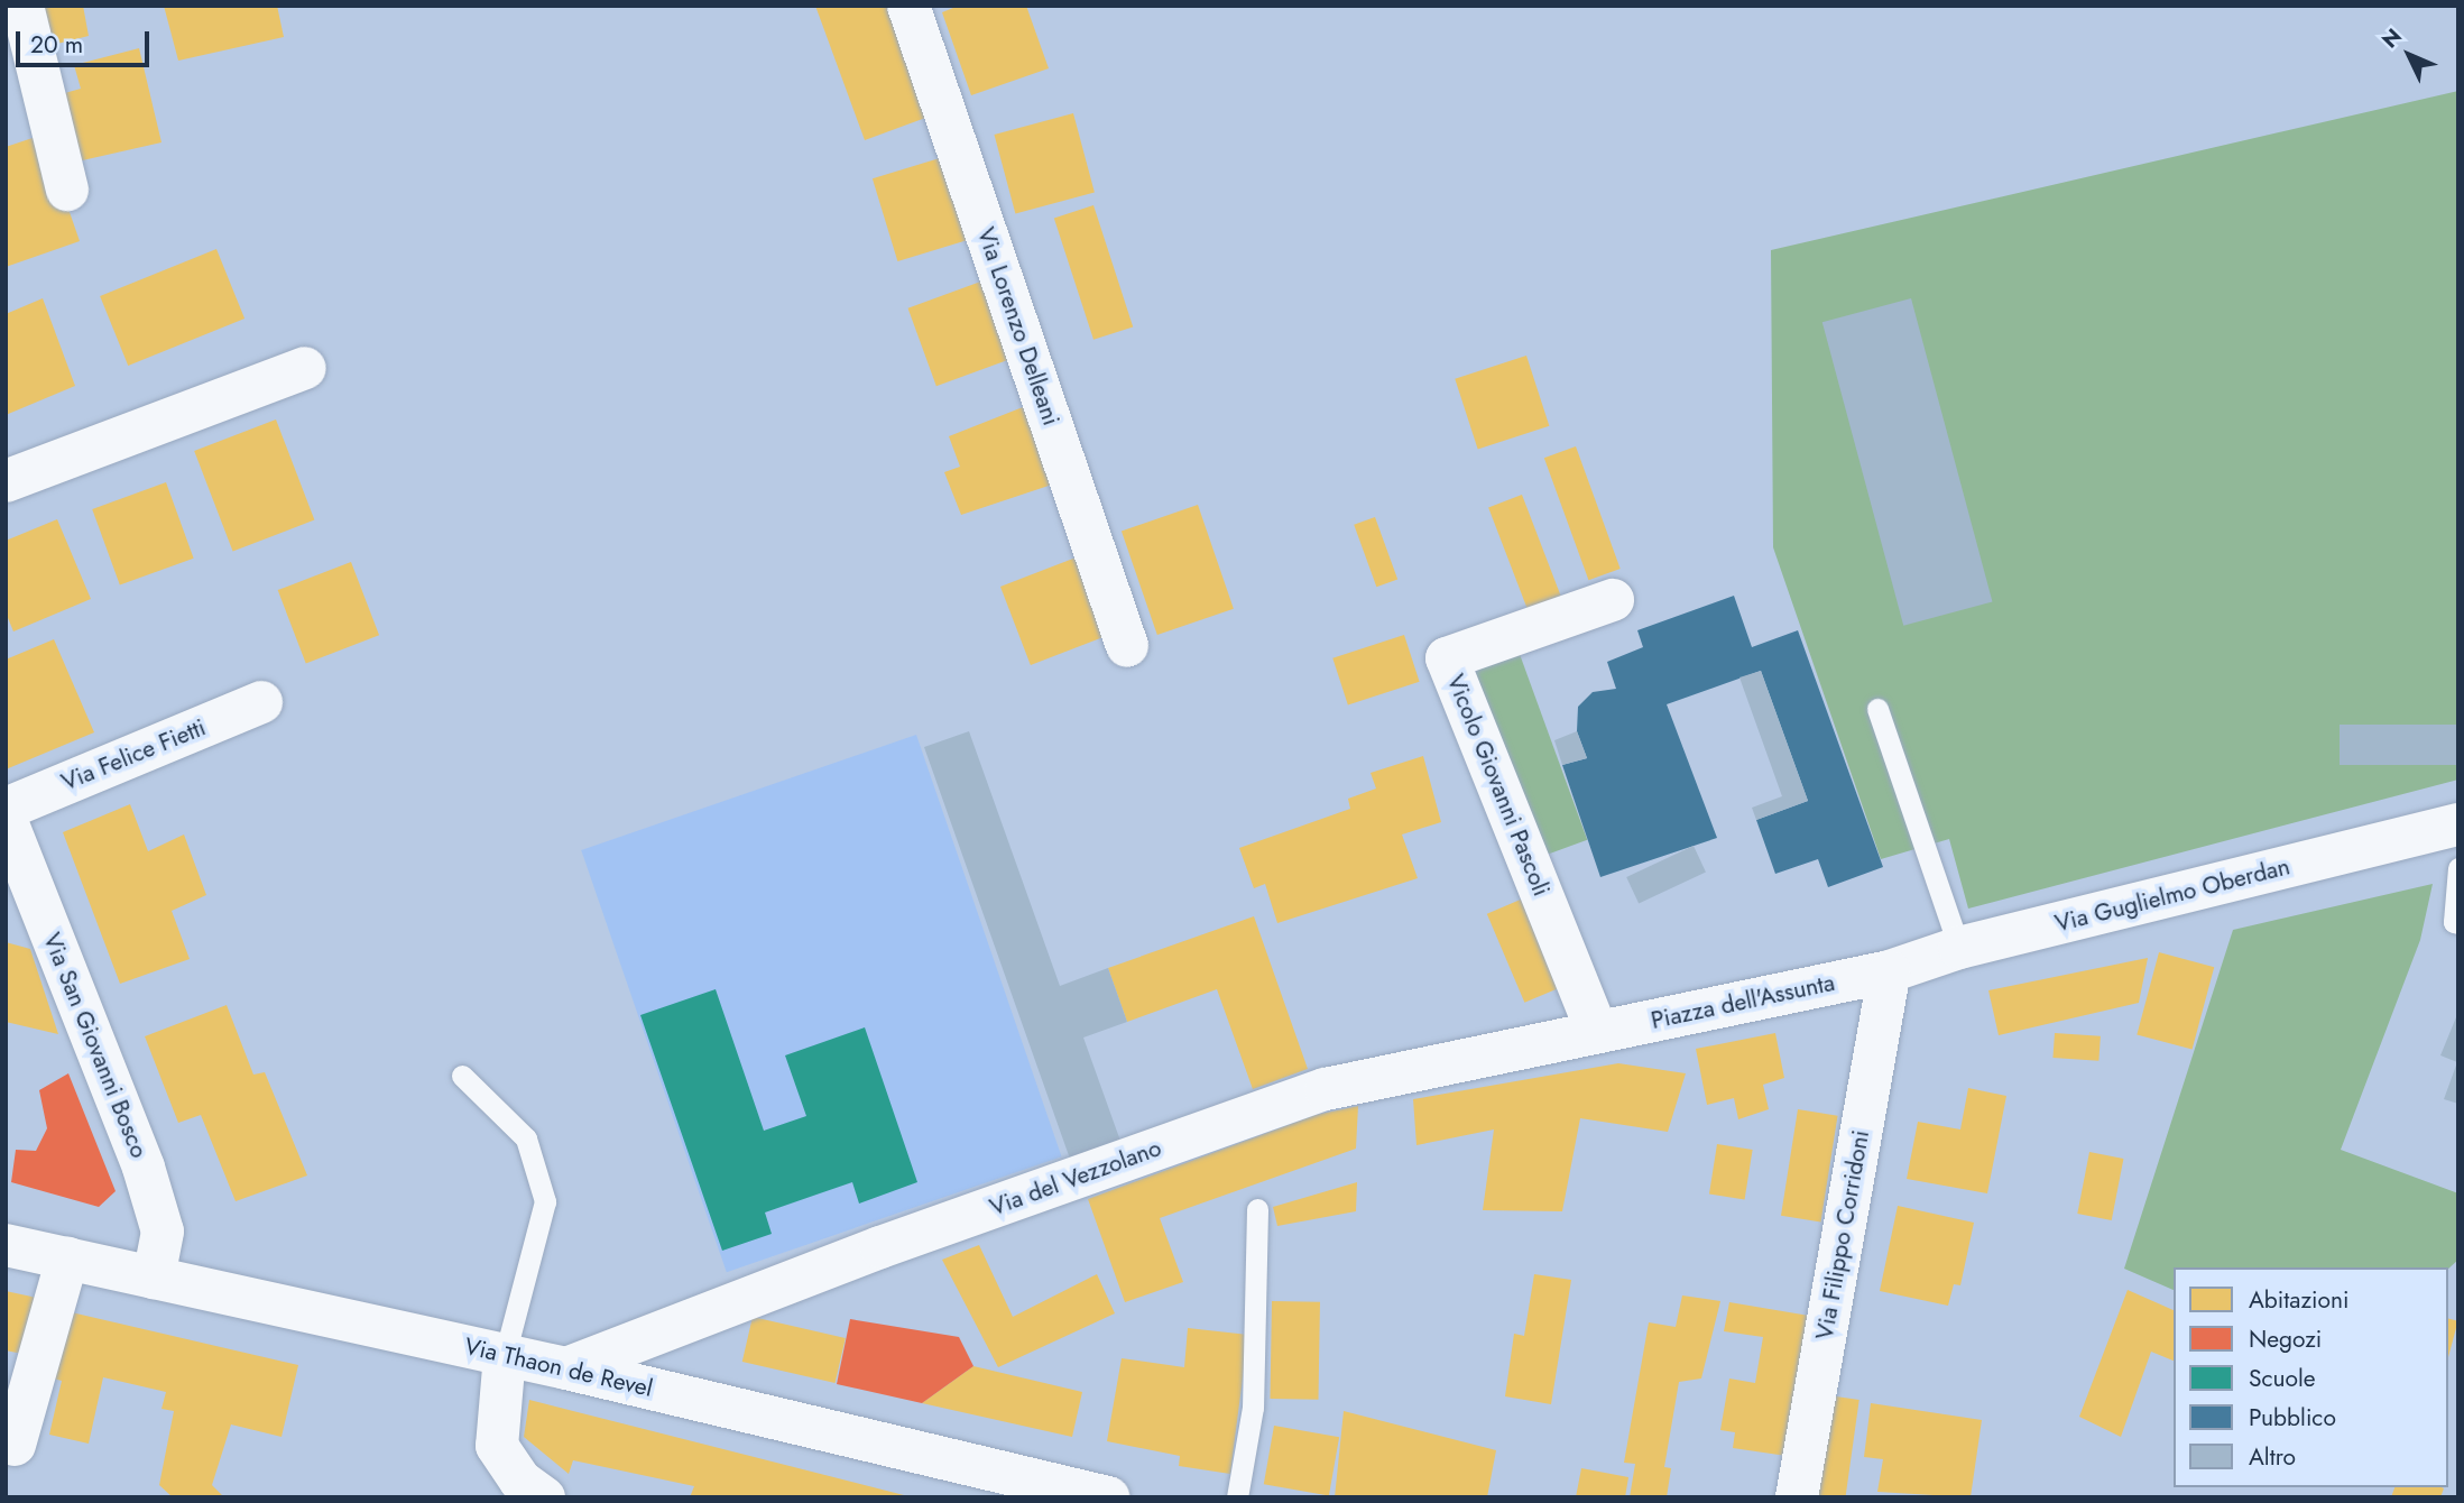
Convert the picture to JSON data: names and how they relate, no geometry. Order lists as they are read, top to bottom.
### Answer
{
  "streets": {
    "street": [
      "Via Lorenzo Delleani",
      "Via Felice Fietti",
      "Vicolo Giovanni Pascoli",
      "Via Guglielmo Oberdan",
      "Piazza dell'Assunta",
      "Via San Giovanni Bosco",
      "Via del Vezzolano",
      "Via Filippo Corridoni",
      "Via Thaon de Revel"
    ]
  },
  "crossings": [
    ["Vicolo Giovanni Pascoli", "Piazza dell'Assunta"],
    ["Vicolo Giovanni Pascoli", "Via del Vezzolano"],
    ["Via Guglielmo Oberdan", "Piazza dell'Assunta"],
    ["Via Guglielmo Oberdan", "Via Filippo Corridoni"],
    ["Piazza dell'Assunta", "Via del Vezzolano"],
    ["Piazza dell'Assunta", "Via Filippo Corridoni"],
    ["Via San Giovanni Bosco", "Via Thaon de Revel"],
    ["Via del Vezzolano", "Via Thaon de Revel"]
  ],
  "legend": [
    "Abitazioni",
    "Negozi",
    "Scuole",
    "Pubblico",
    "Altro"
  ],
  "scale_bar": "20 m",
  "north": "top left"
}
